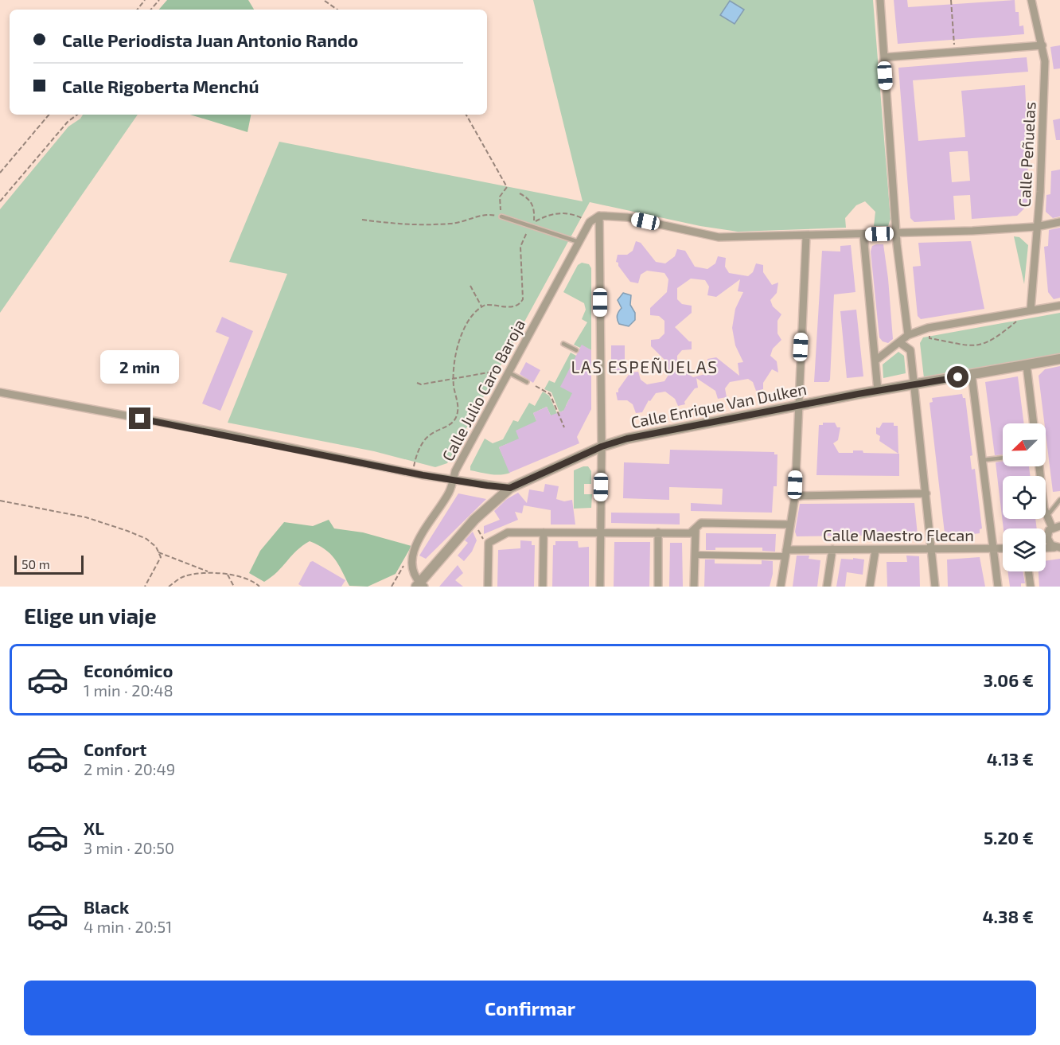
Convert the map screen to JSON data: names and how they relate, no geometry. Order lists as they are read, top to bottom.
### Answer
{
  "streets": {
    "street": [
      "Calle Peñuelas",
      "Calle Julio Caro Baroja",
      "Calle Enrique Van Dulken",
      "Calle Maestro Flecan"
    ]
  },
  "districts": ["LAS ESPEÑUELAS"],
  "scale_bar": "50 m",
  "north": "bottom left",
  "page": {
    "banner": ["Calle Periodista Juan Antonio Rando", "Calle Rigoberta Menchú"],
    "bubble": "2 min",
    "scale": "50 m",
    "heading": "Elige un viaje",
    "list": [
      {
        "name": "Económico",
        "note": "1 min · 20:48",
        "value": "3.06 €"
      },
      {
        "name": "Confort",
        "note": "2 min · 20:49",
        "value": "4.13 €"
      },
      {
        "name": "XL",
        "note": "3 min · 20:50",
        "value": "5.20 €"
      },
      {
        "name": "Black",
        "note": "4 min · 20:51",
        "value": "4.38 €"
      }
    ],
    "buttons": "Confirmar"
  }
}
